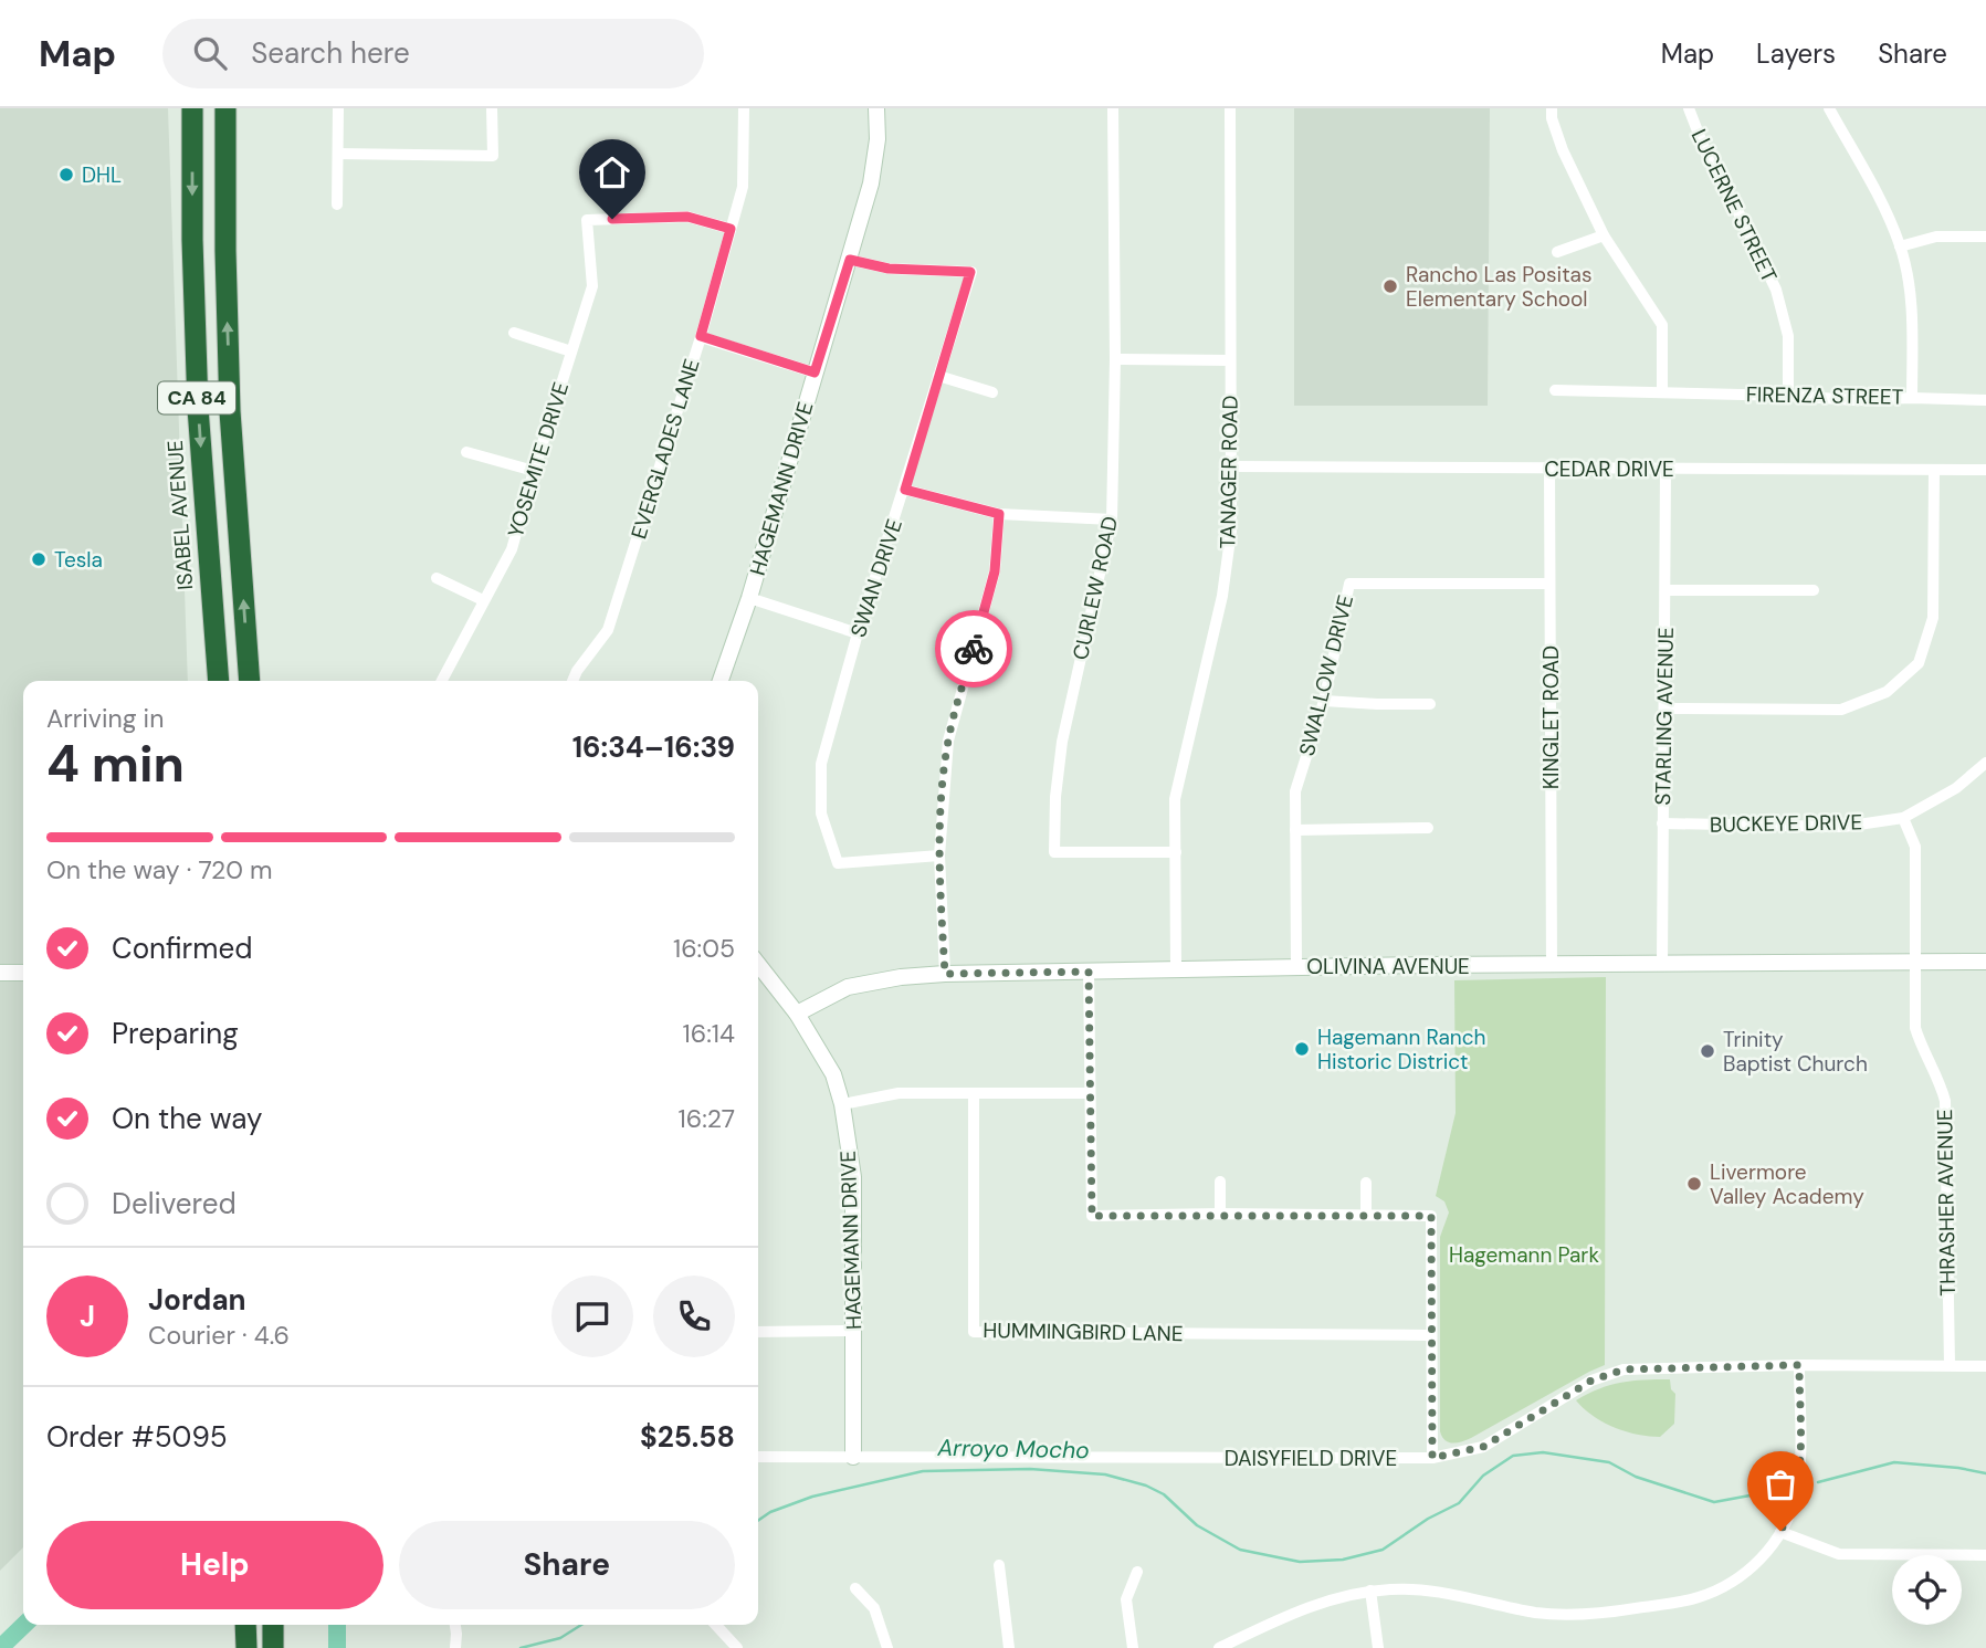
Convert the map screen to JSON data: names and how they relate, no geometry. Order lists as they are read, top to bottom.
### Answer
{
  "streets": {
    "highway": ["CA 84", "ISABEL AVENUE"],
    "street": [
      "LUCERNE STREET",
      "FIRENZA STREET",
      "EVERGLADES LANE",
      "YOSEMITE DRIVE",
      "CEDAR DRIVE",
      "TANAGER ROAD",
      "HAGEMANN DRIVE",
      "SWAN DRIVE",
      "CURLEW ROAD",
      "SWALLOW DRIVE",
      "STARLING AVENUE",
      "KINGLET ROAD",
      "BUCKEYE DRIVE",
      "OLIVINA AVENUE",
      "THRASHER AVENUE",
      "HUMMINGBIRD LANE",
      "DAISYFIELD DRIVE"
    ]
  },
  "crossings": [
    ["LUCERNE STREET", "FIRENZA STREET"],
    ["EVERGLADES LANE", "YOSEMITE DRIVE"],
    ["CEDAR DRIVE", "TANAGER ROAD"],
    ["CEDAR DRIVE", "STARLING AVENUE"],
    ["CEDAR DRIVE", "KINGLET ROAD"],
    ["TANAGER ROAD", "CURLEW ROAD"],
    ["TANAGER ROAD", "OLIVINA AVENUE"],
    ["HAGEMANN DRIVE", "SWAN DRIVE"],
    ["HAGEMANN DRIVE", "OLIVINA AVENUE"],
    ["HAGEMANN DRIVE", "DAISYFIELD DRIVE"],
    ["SWALLOW DRIVE", "KINGLET ROAD"],
    ["SWALLOW DRIVE", "OLIVINA AVENUE"],
    ["STARLING AVENUE", "BUCKEYE DRIVE"],
    ["STARLING AVENUE", "OLIVINA AVENUE"],
    ["KINGLET ROAD", "OLIVINA AVENUE"],
    ["BUCKEYE DRIVE", "THRASHER AVENUE"],
    ["OLIVINA AVENUE", "THRASHER AVENUE"],
    ["THRASHER AVENUE", "DAISYFIELD DRIVE"]
  ],
  "water": ["Arroyo Mocho"],
  "parks": ["Hagemann Park"],
  "places": [
    "DHL",
    "Rancho Las Positas Elementary School",
    "Tesla",
    "Hagemann Ranch Historic District",
    "Trinity Baptist Church",
    "Livermore Valley Academy"
  ],
  "page": {
    "header": "Map",
    "search": "Search here",
    "nav": ["Map", "Layers", "Share"],
    "heading": ["4 min", "Arriving in", "16:34–16:39"],
    "panel": [
      "Jordan",
      "Courier · 4.6",
      "Order #5095",
      "$25.58"
    ],
    "bar": "On the way · 720 m",
    "list": [
      ["Confirmed", "16:05"],
      ["Preparing", "16:14"],
      ["On the way", "16:27"],
      "Delivered"
    ],
    "round": "J",
    "buttons": ["Help", "Share"]
  }
}
